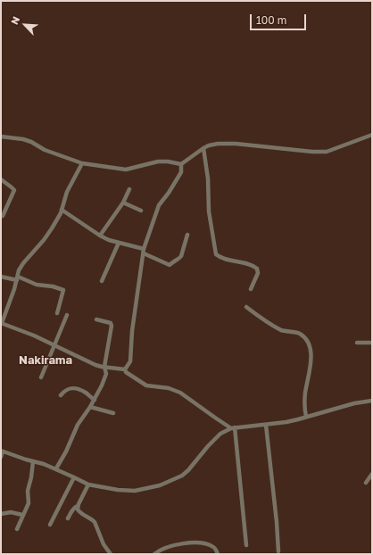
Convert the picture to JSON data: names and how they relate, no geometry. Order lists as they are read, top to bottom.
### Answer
{
  "districts": ["Nakirama"],
  "scale_bar": "100 m",
  "north": "top left"
}
